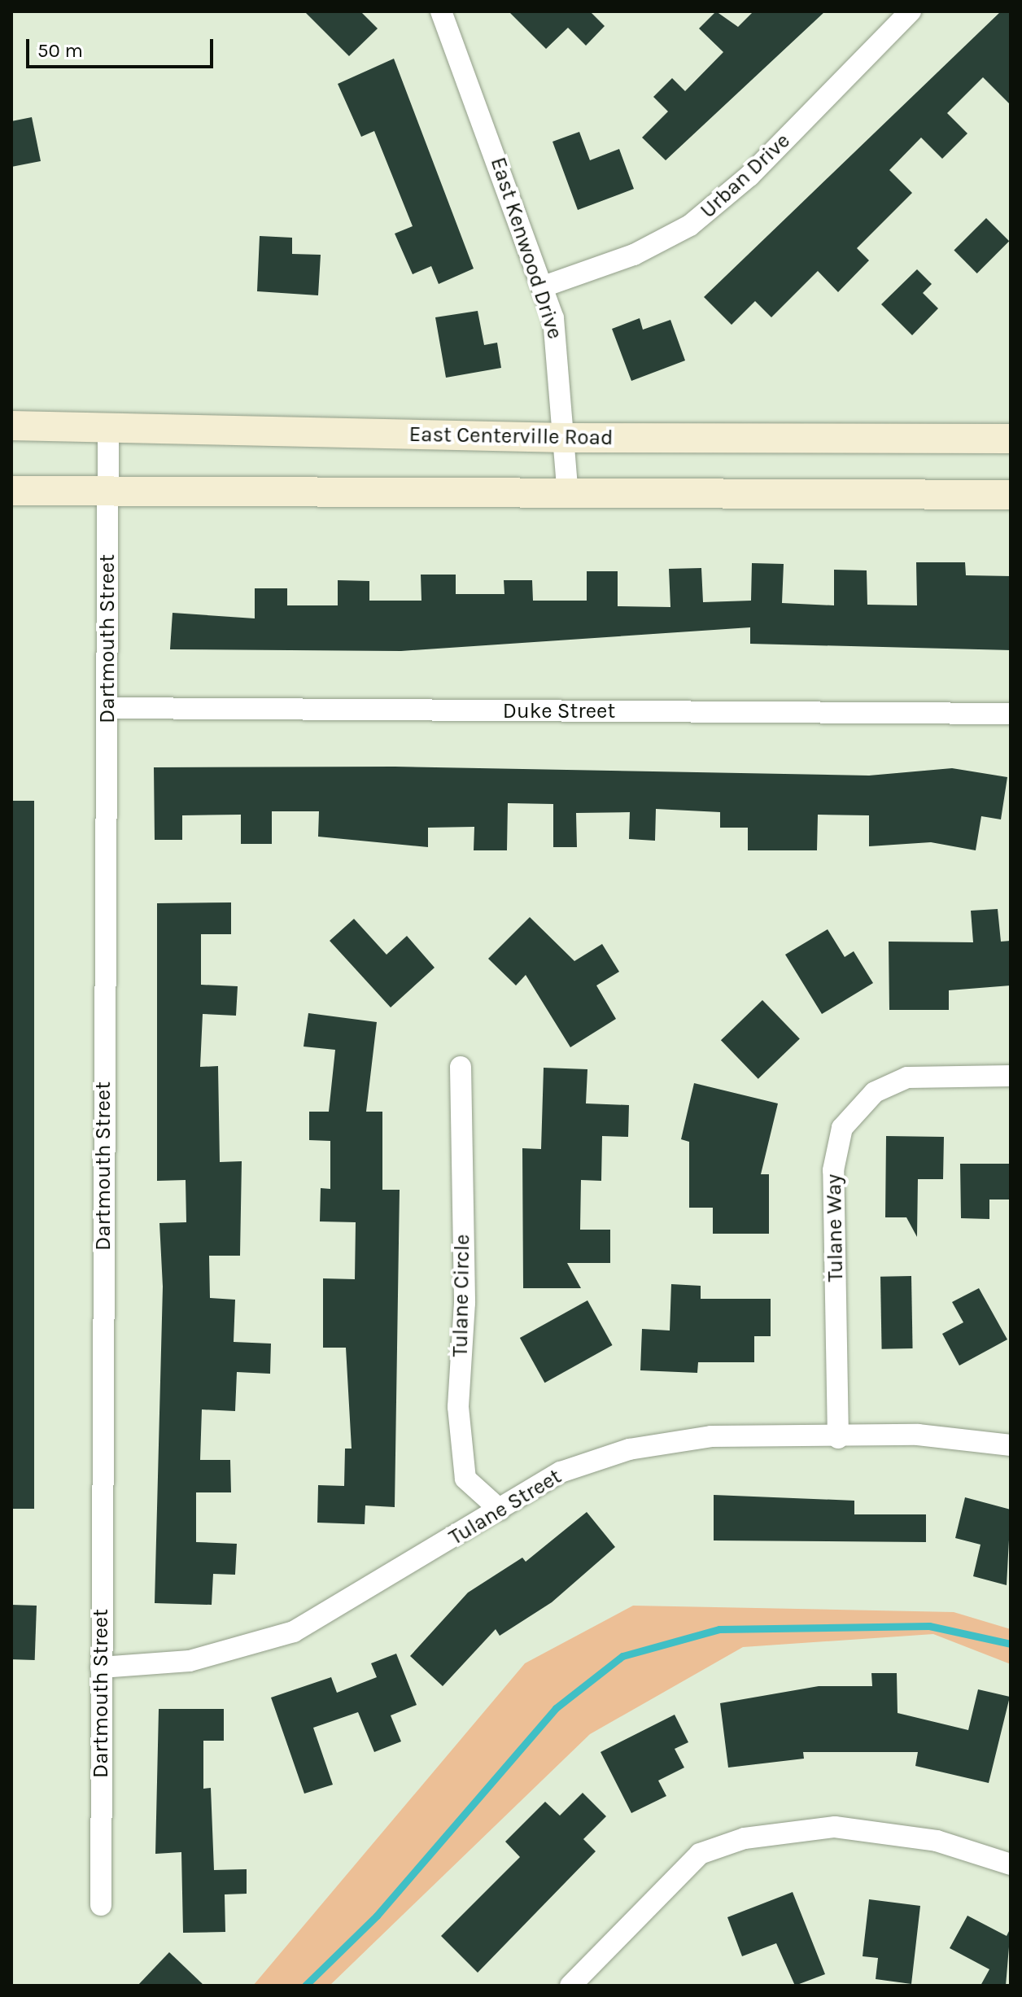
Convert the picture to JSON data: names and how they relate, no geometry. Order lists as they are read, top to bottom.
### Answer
{
  "streets": {
    "main road": ["East Centerville Road"],
    "street": [
      "Urban Drive",
      "East Kenwood Drive",
      "Dartmouth Street",
      "Duke Street",
      "Tulane Way",
      "Tulane Circle",
      "Tulane Street"
    ]
  },
  "crossings": [
    ["Urban Drive", "East Kenwood Drive"],
    ["East Kenwood Drive", "East Centerville Road"],
    ["East Centerville Road", "Dartmouth Street"],
    ["Dartmouth Street", "Duke Street"],
    ["Dartmouth Street", "Tulane Street"],
    ["Tulane Way", "Tulane Street"],
    ["Tulane Circle", "Tulane Street"]
  ],
  "scale_bar": "50 m"
}
